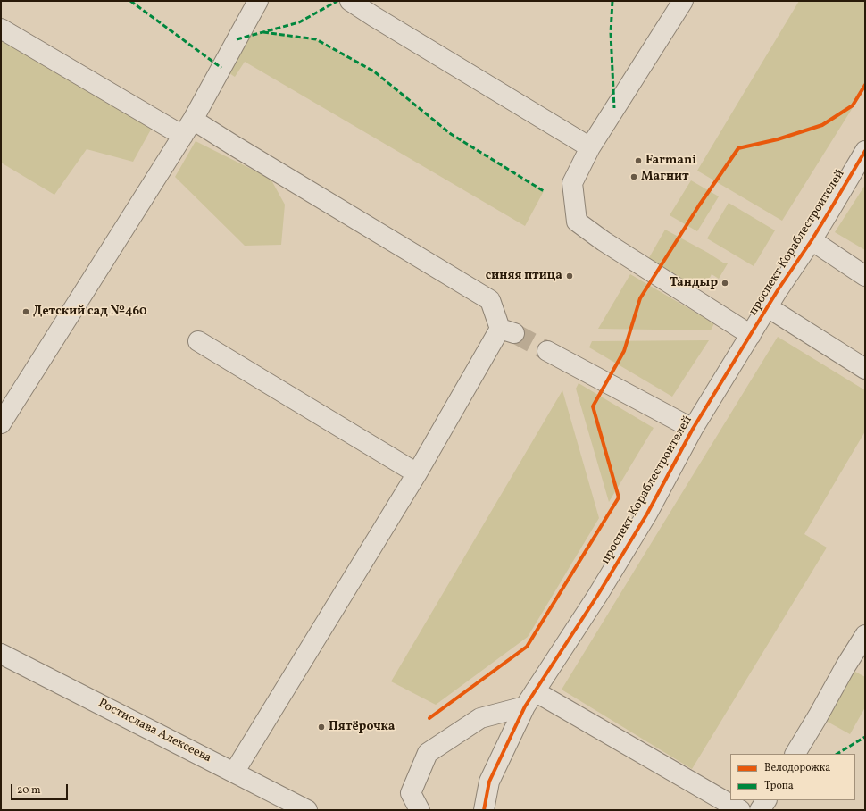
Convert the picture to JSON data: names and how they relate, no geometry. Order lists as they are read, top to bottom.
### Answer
{
  "streets": {
    "street": ["проспект Кораблестроителей", "Ростислава Алексеева"]
  },
  "places": [
    "Farmani",
    "Магнит",
    "синяя птица",
    "Тандыр",
    "Детский сад №460",
    "Пятёрочка"
  ],
  "legend": ["Велодорожка", "Тропа"],
  "scale_bar": "20 m"
}
